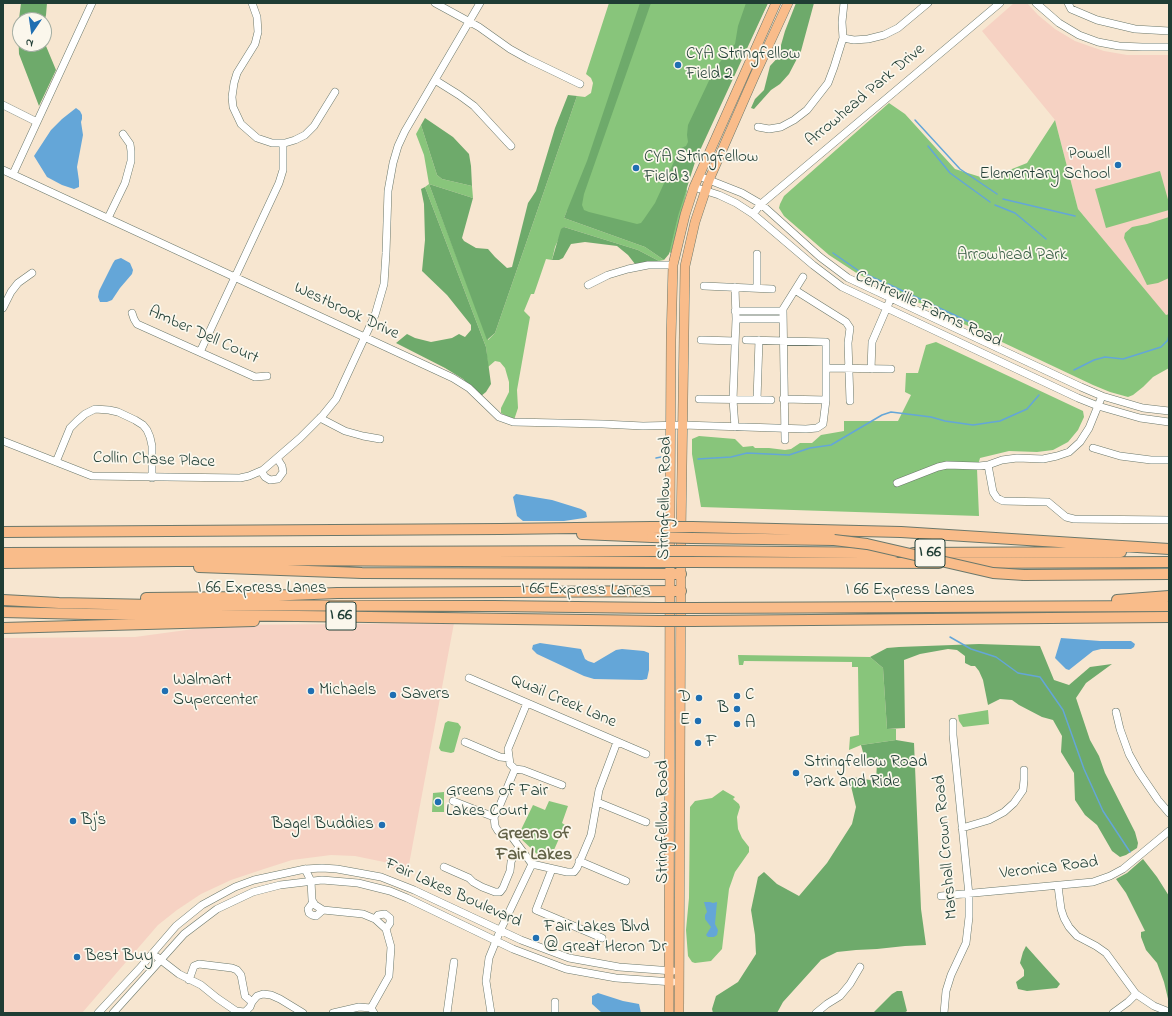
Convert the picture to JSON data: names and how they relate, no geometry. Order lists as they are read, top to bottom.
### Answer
{
  "streets": {
    "highway": ["I 66", "I 66 Express Lanes"],
    "main road": ["Stringfellow Road"],
    "street": [
      "Arrowhead Park Drive",
      "Centreville Farms Road",
      "Westbrook Drive",
      "Amber Dell Court",
      "Collin Chase Place",
      "Quail Creek Lane",
      "Marshall Crown Road",
      "Veronica Road",
      "Fair Lakes Boulevard"
    ]
  },
  "crossings": [
    ["Arrowhead Park Drive", "Centreville Farms Road"],
    ["Centreville Farms Road", "Stringfellow Road"],
    ["Westbrook Drive", "Collin Chase Place"],
    ["Westbrook Drive", "Stringfellow Road"],
    ["Stringfellow Road", "Fair Lakes Boulevard"],
    ["Marshall Crown Road", "Veronica Road"]
  ],
  "districts": ["Greens of Fair Lakes"],
  "parks": ["Arrowhead Park"],
  "places": [
    "CYA Stringfellow Field 2",
    "Powell Elementary School",
    "CYA Stringfellow Field 3",
    "Walmart Supercenter",
    "Michaels",
    "Savers",
    "C",
    "D",
    "B",
    "E",
    "A",
    "F",
    "Stringfellow Road Park and Ride",
    "Greens of Fair Lakes Court",
    "Bj's",
    "Bagel Buddies",
    "Fair Lakes Blvd @ Great Heron Dr",
    "Best Buy"
  ],
  "north": "bottom"
}
